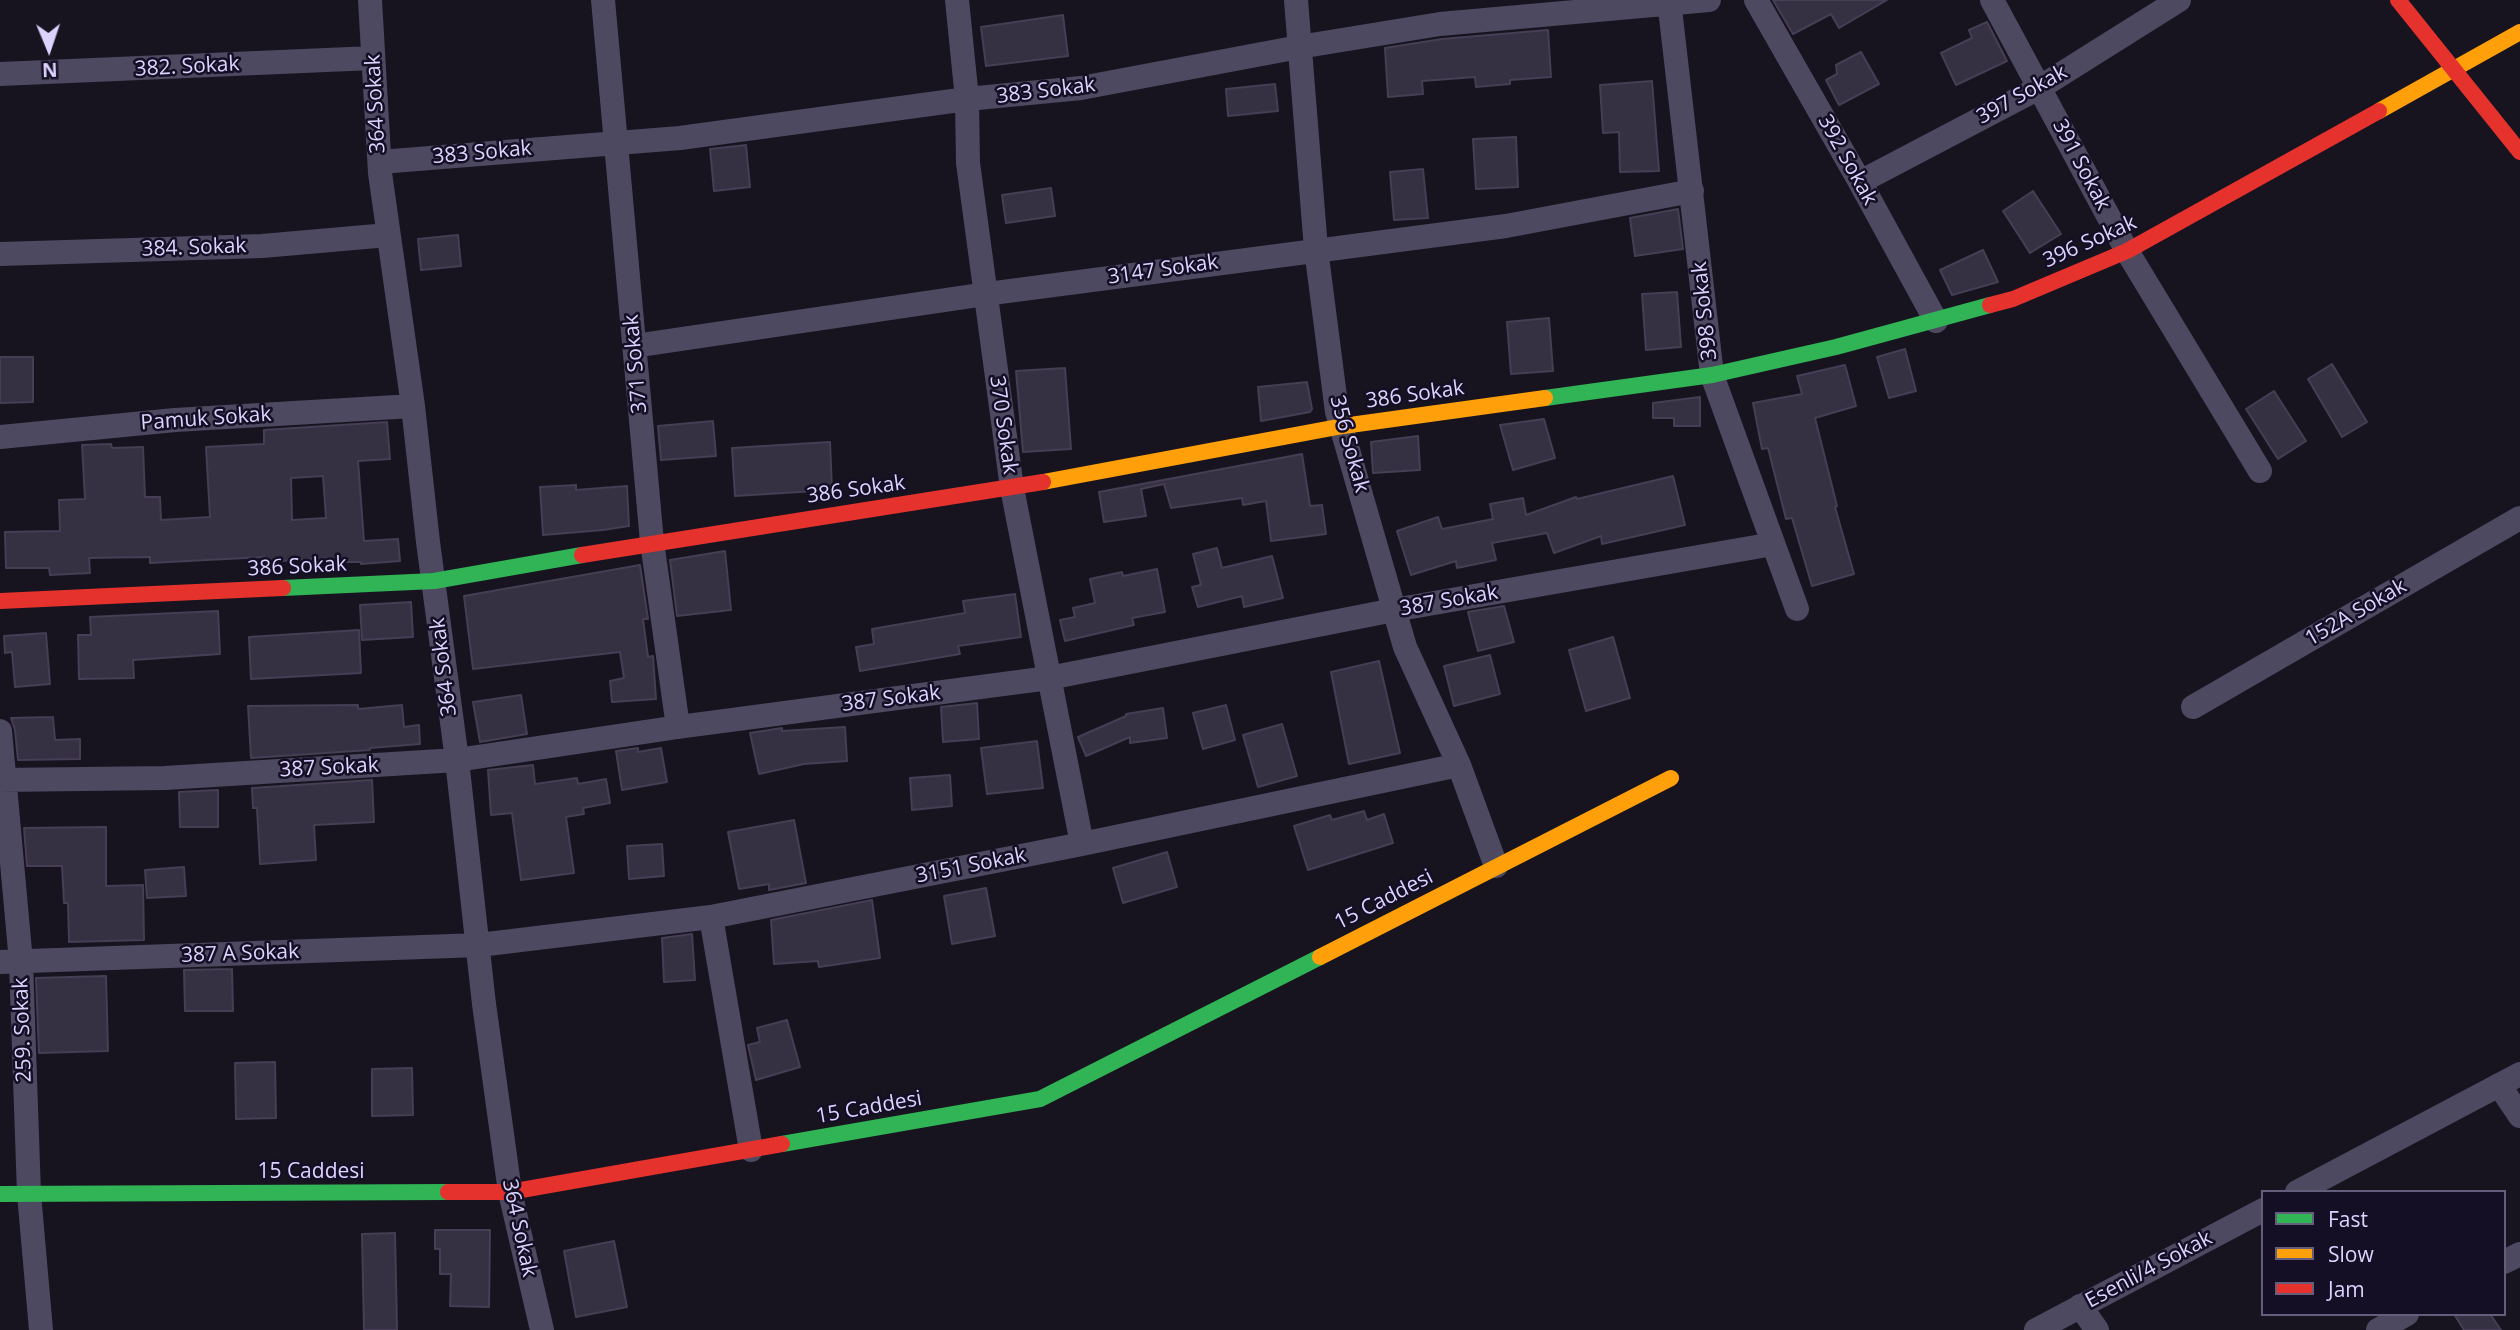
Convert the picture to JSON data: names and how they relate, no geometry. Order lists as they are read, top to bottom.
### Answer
{
  "streets": {
    "street": [
      "382. Sokak",
      "383 Sokak",
      "397 Sokak",
      "364 Sokak",
      "392 Sokak",
      "391 Sokak",
      "396 Sokak",
      "384. Sokak",
      "3147 Sokak",
      "398 Sokak",
      "371 Sokak",
      "386 Sokak",
      "Pamuk Sokak",
      "370 Sokak",
      "356 Sokak",
      "387 Sokak",
      "152A Sokak",
      "3151 Sokak",
      "15 Caddesi",
      "387 A Sokak",
      "259. Sokak",
      "Esenli/4 Sokak"
    ]
  },
  "crossings": [
    ["382. Sokak", "364 Sokak"],
    ["383 Sokak", "364 Sokak"],
    ["383 Sokak", "398 Sokak"],
    ["383 Sokak", "371 Sokak"],
    ["383 Sokak", "370 Sokak"],
    ["383 Sokak", "356 Sokak"],
    ["397 Sokak", "392 Sokak"],
    ["397 Sokak", "391 Sokak"],
    ["364 Sokak", "384. Sokak"],
    ["364 Sokak", "386 Sokak"],
    ["364 Sokak", "Pamuk Sokak"],
    ["364 Sokak", "387 Sokak"],
    ["364 Sokak", "3151 Sokak"],
    ["364 Sokak", "15 Caddesi"],
    ["364 Sokak", "387 A Sokak"],
    ["392 Sokak", "396 Sokak"],
    ["391 Sokak", "396 Sokak"],
    ["396 Sokak", "398 Sokak"],
    ["396 Sokak", "386 Sokak"],
    ["3147 Sokak", "398 Sokak"],
    ["3147 Sokak", "371 Sokak"],
    ["3147 Sokak", "370 Sokak"],
    ["3147 Sokak", "356 Sokak"],
    ["398 Sokak", "386 Sokak"],
    ["398 Sokak", "387 Sokak"],
    ["371 Sokak", "386 Sokak"],
    ["371 Sokak", "387 Sokak"],
    ["386 Sokak", "370 Sokak"],
    ["386 Sokak", "356 Sokak"],
    ["370 Sokak", "387 Sokak"],
    ["370 Sokak", "3151 Sokak"],
    ["356 Sokak", "387 Sokak"],
    ["356 Sokak", "3151 Sokak"],
    ["356 Sokak", "15 Caddesi"],
    ["387 Sokak", "259. Sokak"],
    ["3151 Sokak", "387 A Sokak"],
    ["15 Caddesi", "259. Sokak"],
    ["387 A Sokak", "259. Sokak"]
  ],
  "legend": ["Fast", "Slow", "Jam"],
  "north": "bottom"
}
